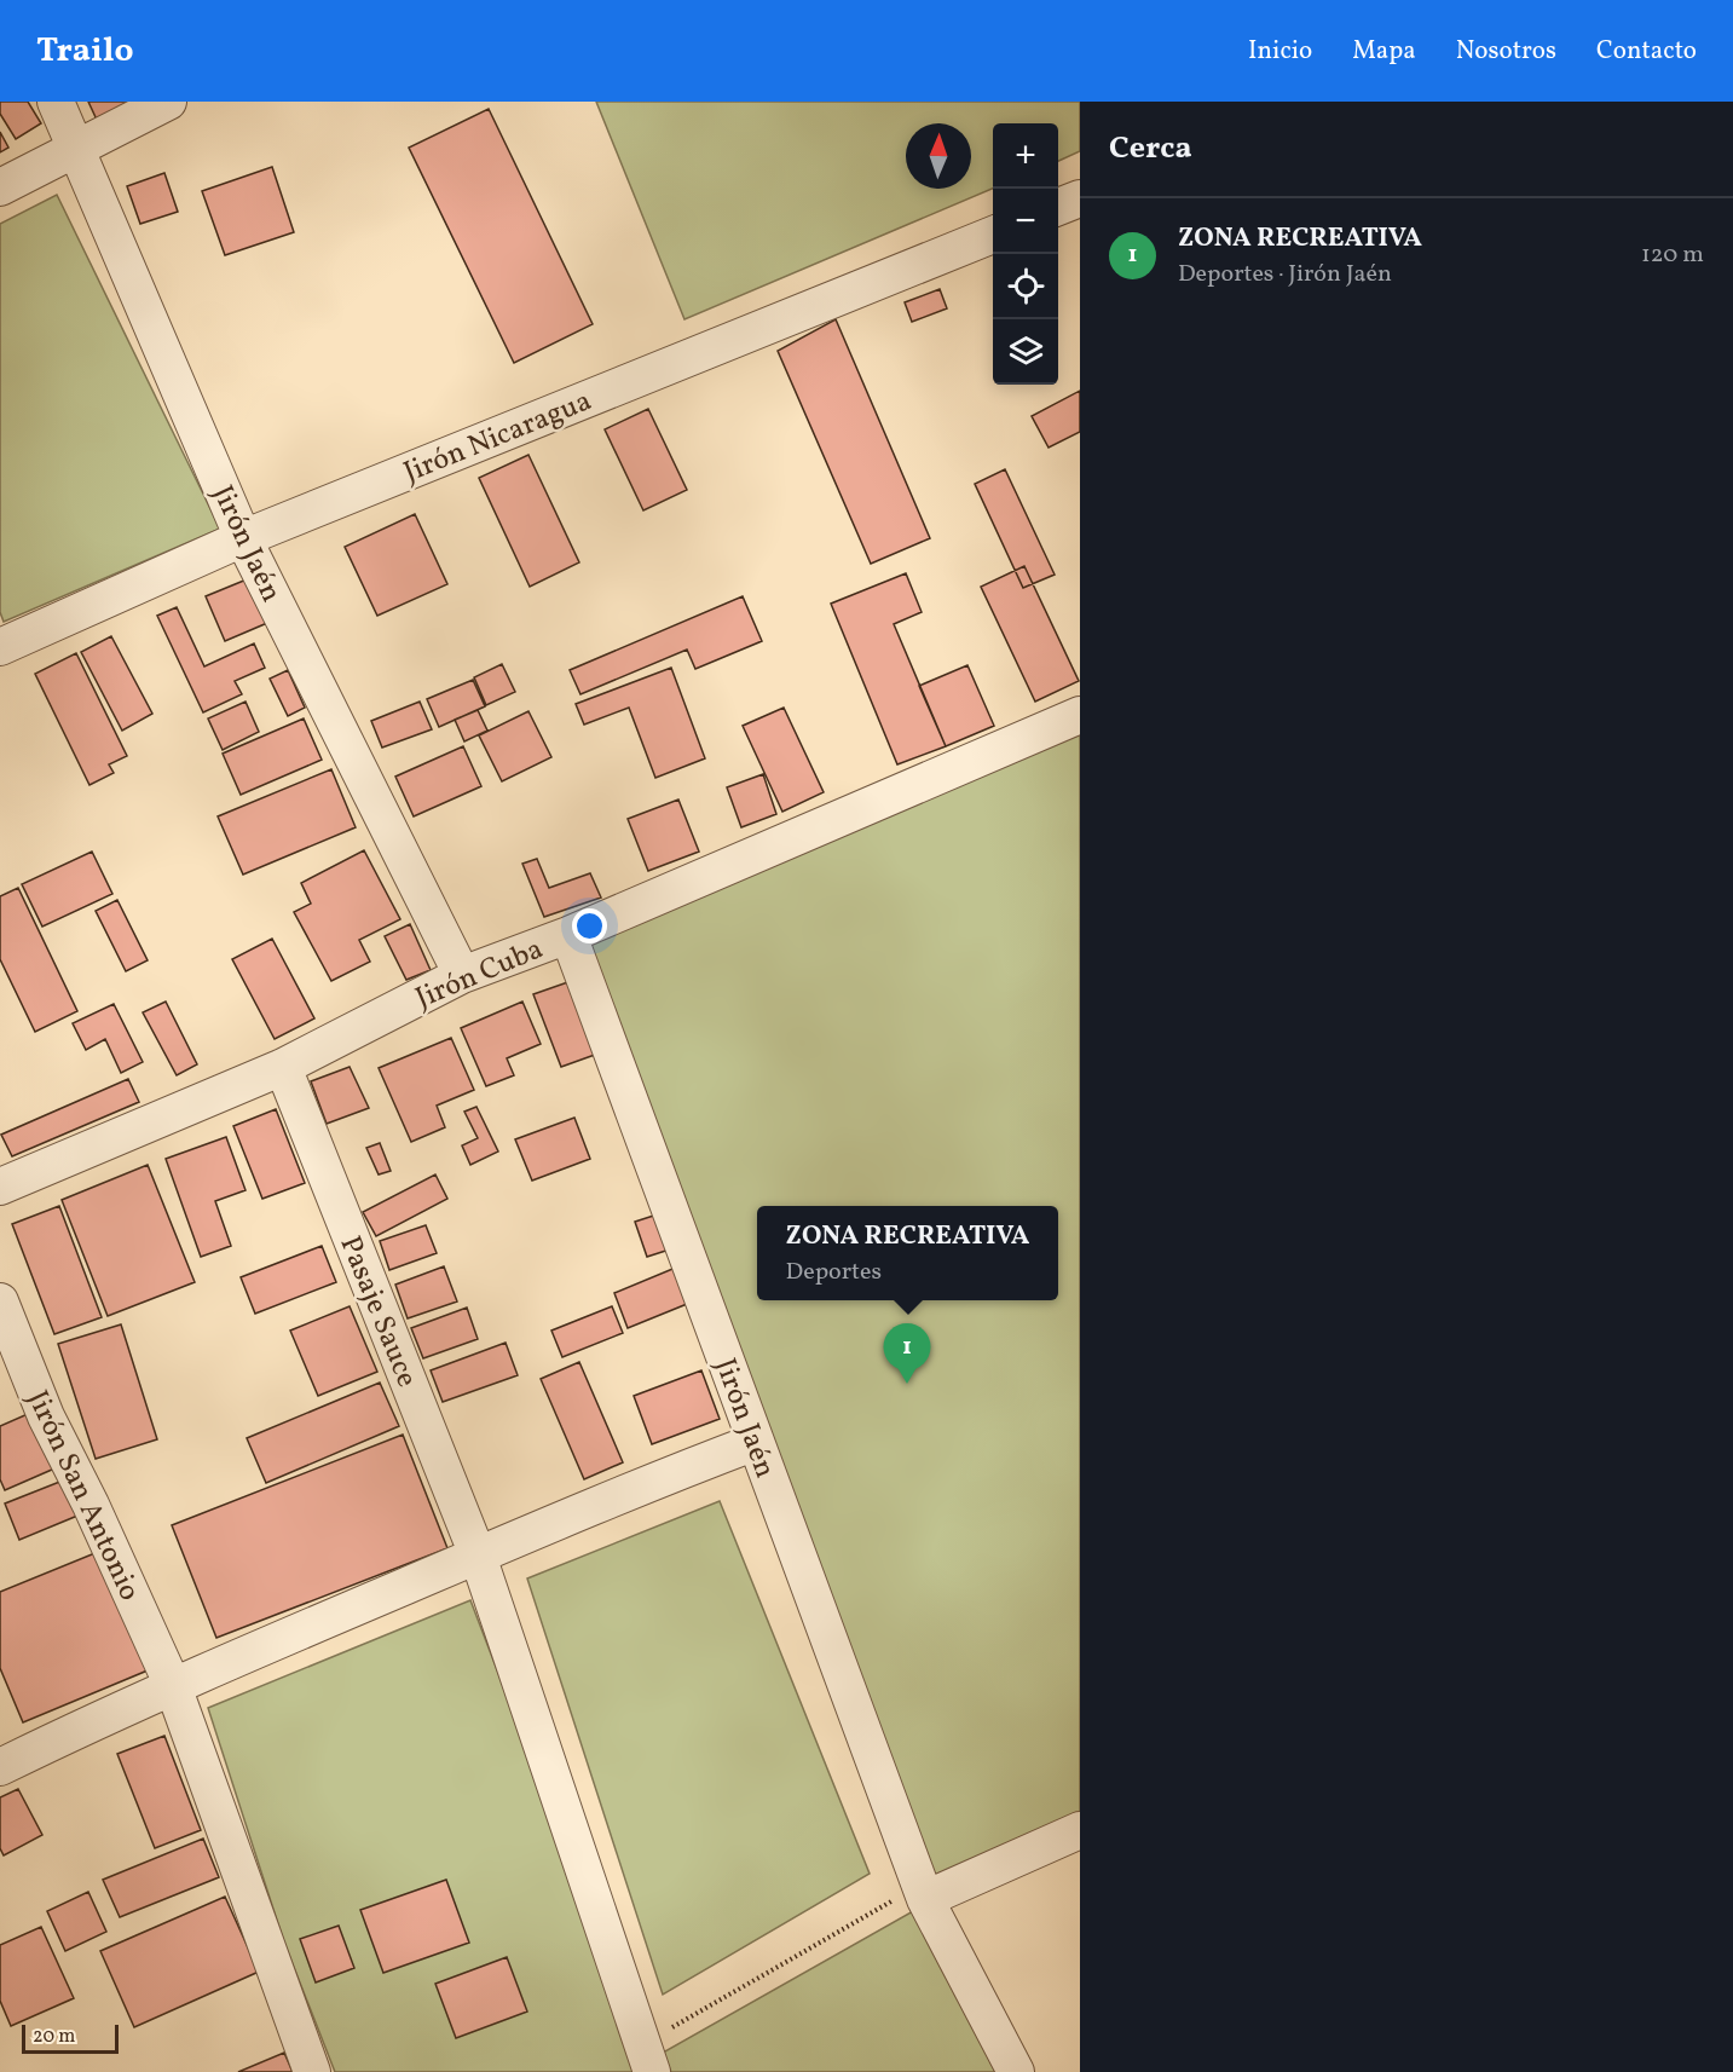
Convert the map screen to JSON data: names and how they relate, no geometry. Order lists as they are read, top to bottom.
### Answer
{
  "streets": {
    "street": [
      "Jirón Nicaragua",
      "Jirón Jaén",
      "Jirón Cuba",
      "Pasaje Sauce",
      "Jirón San Antonio"
    ]
  },
  "crossings": [
    ["Jirón Nicaragua", "Jirón Jaén"],
    ["Jirón Jaén", "Jirón Cuba"],
    ["Jirón Cuba", "Pasaje Sauce"]
  ],
  "scale_bar": "20 m",
  "north": "top",
  "page": {
    "header": "Trailo",
    "nav": [
      "Inicio",
      "Mapa",
      "Nosotros",
      "Contacto"
    ],
    "heading": "Cerca",
    "map_buttons": ["+", "−"],
    "list": [
      {
        "mark": "1",
        "name": "ZONA RECREATIVA",
        "note": "Deportes · Jirón Jaén",
        "value": "120 m"
      }
    ],
    "popup": ["ZONA RECREATIVA", "Deportes"],
    "pins": "1",
    "scale": "20 m"
  }
}
